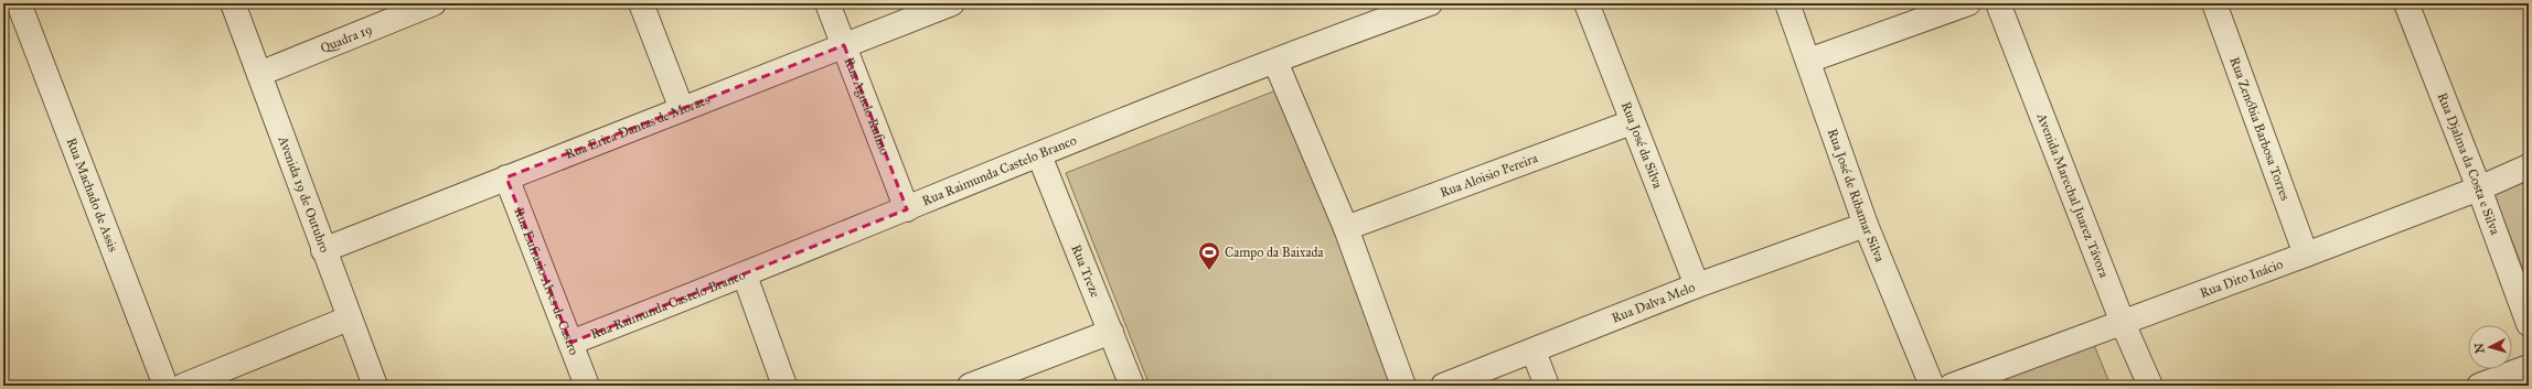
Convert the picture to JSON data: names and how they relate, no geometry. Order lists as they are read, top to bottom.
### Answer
{
  "streets": {
    "street": [
      "Quadra 19",
      "Rua Agnelo Rufino",
      "Rua Erica Dantas de Moraes",
      "Rua Zenóbia Barbosa Torres",
      "Rua José da Silva",
      "Rua Djalma da Costa e Silva",
      "Rua Raimunda Castelo Branco",
      "Rua Aloisio Pereira",
      "Rua Machado de Assis",
      "Avenida 19 de Outubro",
      "Rua José de Ribamar Silva",
      "Avenida Marechal Juarez Távora",
      "Rua Treze",
      "Rua Dito Inácio",
      "Rua Eufrasio Alves de Castro",
      "Rua Dalva Melo"
    ]
  },
  "crossings": [
    ["Quadra 19", "Avenida 19 de Outubro"],
    ["Rua Agnelo Rufino", "Rua Erica Dantas de Moraes"],
    ["Rua Agnelo Rufino", "Rua Raimunda Castelo Branco"],
    ["Rua Erica Dantas de Moraes", "Avenida 19 de Outubro"],
    ["Rua Erica Dantas de Moraes", "Rua Eufrasio Alves de Castro"],
    ["Rua Zenóbia Barbosa Torres", "Rua Dito Inácio"],
    ["Rua José da Silva", "Rua Aloisio Pereira"],
    ["Rua José da Silva", "Rua Dalva Melo"],
    ["Rua Djalma da Costa e Silva", "Rua Dito Inácio"],
    ["Rua Raimunda Castelo Branco", "Rua Treze"],
    ["Rua Raimunda Castelo Branco", "Rua Eufrasio Alves de Castro"],
    ["Rua José de Ribamar Silva", "Rua Dalva Melo"],
    ["Avenida Marechal Juarez Távora", "Rua Dito Inácio"]
  ],
  "places": {
    "sports": ["Campo da Baixada"]
  },
  "north": "left"
}
